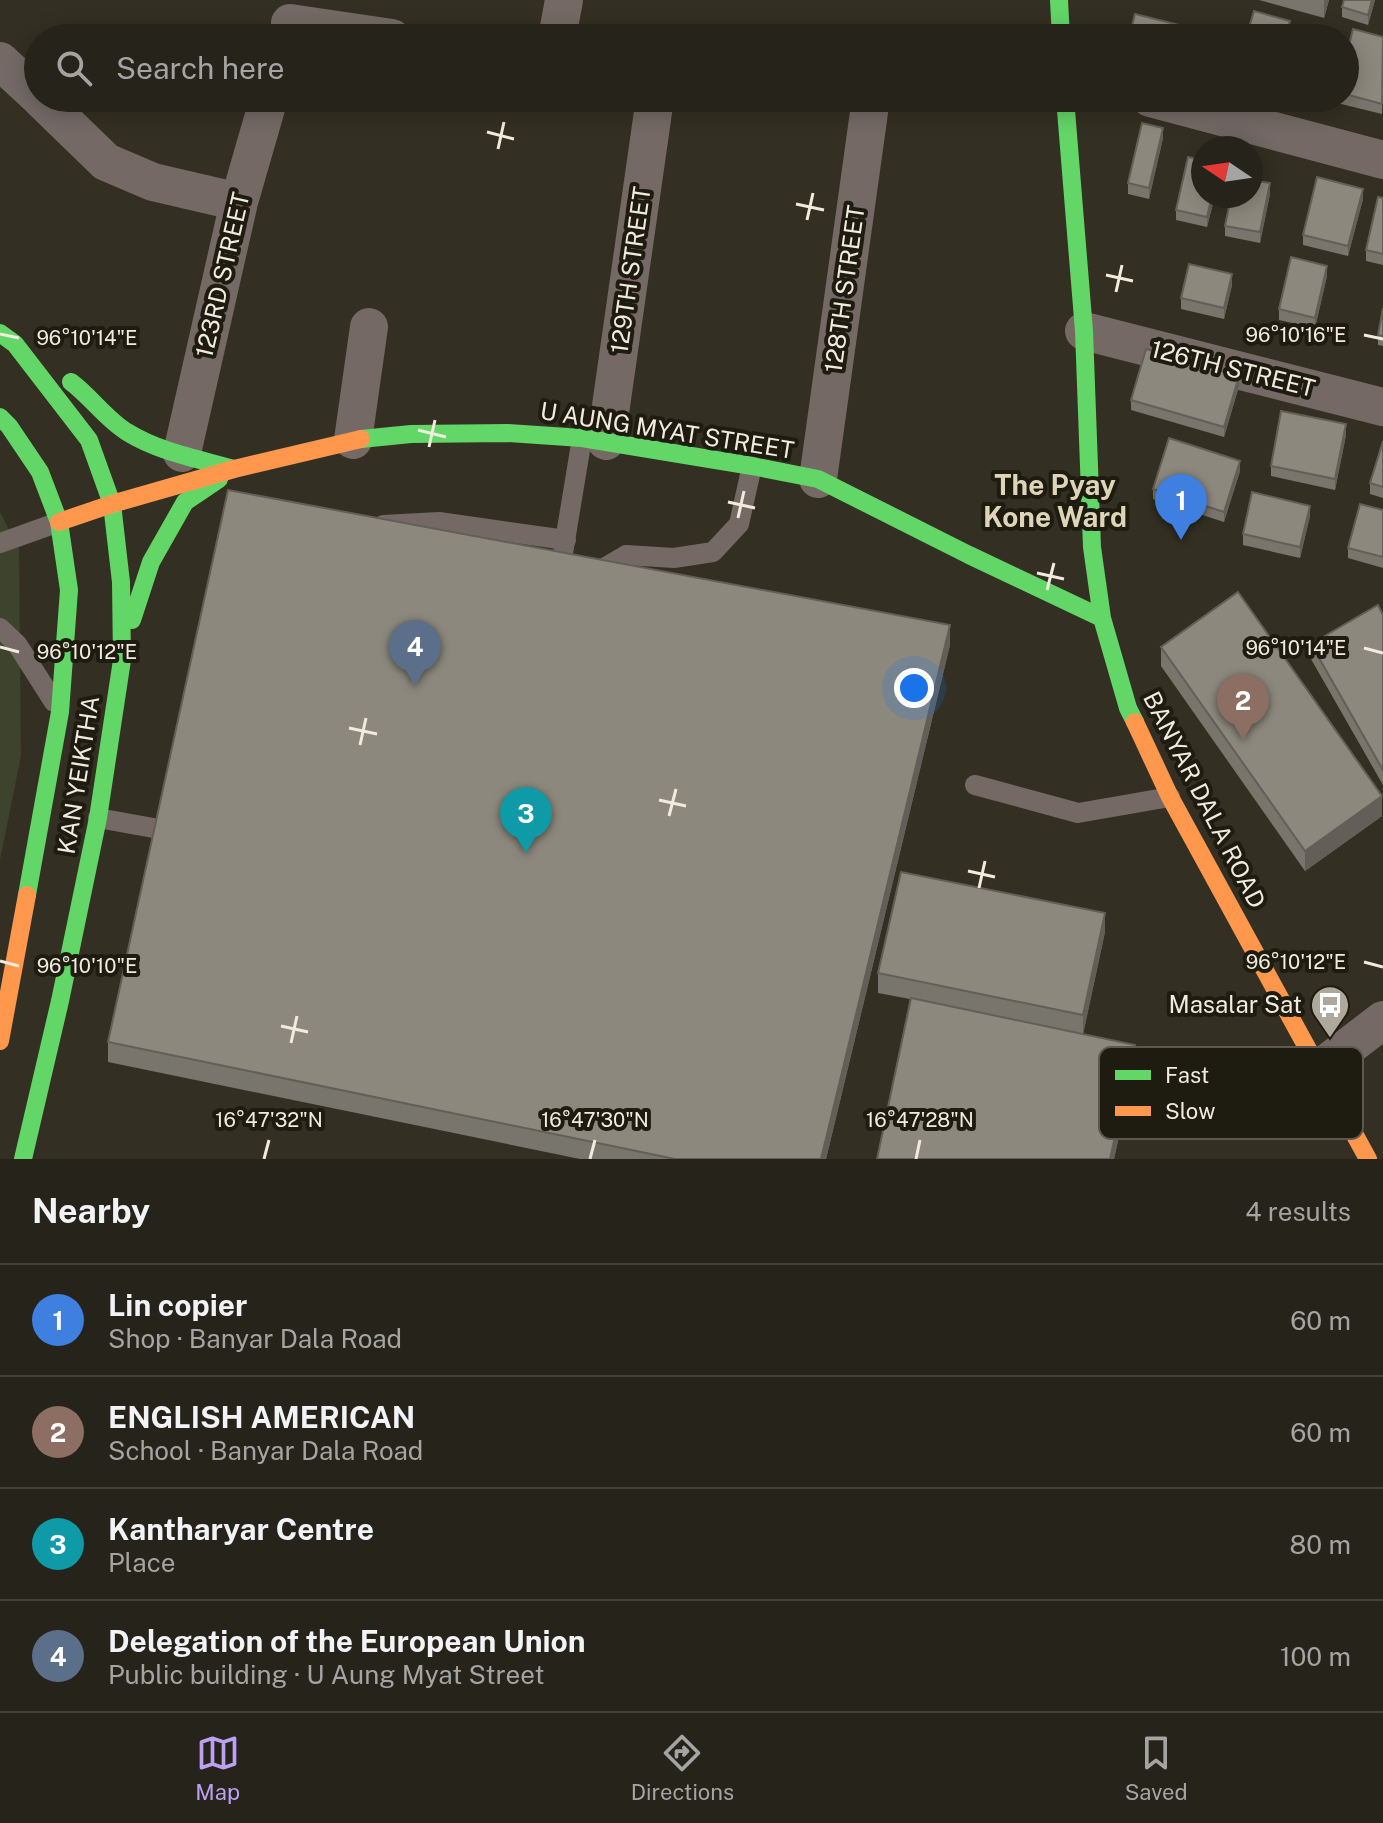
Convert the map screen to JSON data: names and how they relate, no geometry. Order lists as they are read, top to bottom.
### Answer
{
  "streets": {
    "main road": ["U AUNG MYAT STREET", "KAN YEIKTHA", "BANYAR DALA ROAD"],
    "street": [
      "129TH STREET",
      "123RD STREET",
      "128TH STREET",
      "126TH STREET"
    ]
  },
  "crossings": [
    ["129TH STREET", "U AUNG MYAT STREET"],
    ["128TH STREET", "U AUNG MYAT STREET"],
    ["126TH STREET", "BANYAR DALA ROAD"],
    ["U AUNG MYAT STREET", "KAN YEIKTHA"],
    ["U AUNG MYAT STREET", "BANYAR DALA ROAD"]
  ],
  "districts": ["The Pyay Kone Ward"],
  "places": {
    "bus stop": ["Masalar Sat"]
  },
  "legend": ["Fast", "Slow"],
  "north": "left",
  "page": {
    "search": "Search here",
    "pins": [
      "1",
      "4",
      "2",
      "3"
    ],
    "heading": ["Nearby", "4 results"],
    "list": [
      {
        "mark": "1",
        "name": "Lin copier",
        "note": "Shop · Banyar Dala Road",
        "value": "60 m"
      },
      {
        "mark": "2",
        "name": "ENGLISH AMERICAN",
        "note": "School · Banyar Dala Road",
        "value": "60 m"
      },
      {
        "mark": "3",
        "name": "Kantharyar Centre",
        "note": "Place",
        "value": "80 m"
      },
      {
        "mark": "4",
        "name": "Delegation of the European Union",
        "note": "Public building · U Aung Myat Street",
        "value": "100 m"
      }
    ],
    "nav": ["Map", "Directions", "Saved"]
  },
  "coordinates": [
    "96°10'16\"E",
    "96°10'14\"E",
    "96°10'12\"E",
    "96°10'10\"E",
    "16°47'32\"N",
    "16°47'30\"N",
    "16°47'28\"N"
  ]
}
